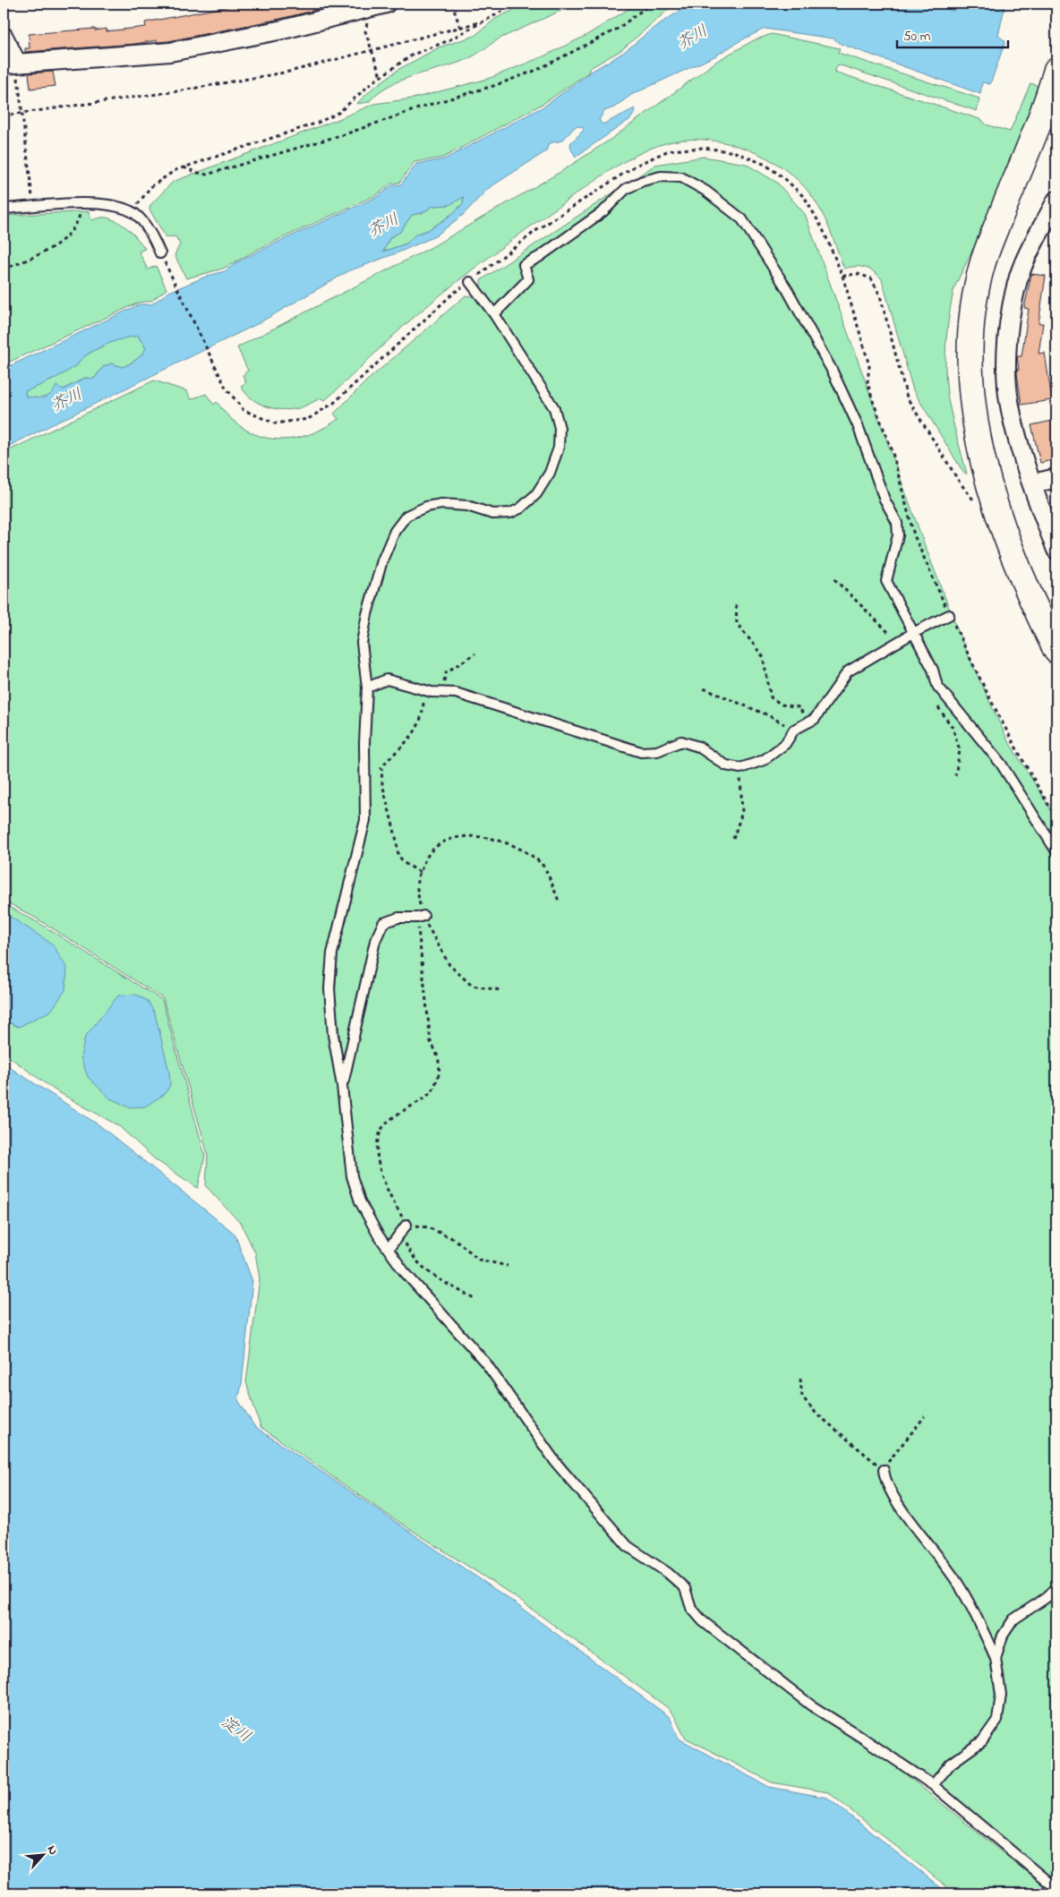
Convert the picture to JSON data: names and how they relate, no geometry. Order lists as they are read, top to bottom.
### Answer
{
  "water": ["芥川", "淀川"],
  "scale_bar": "50 m",
  "north": "top right"
}
